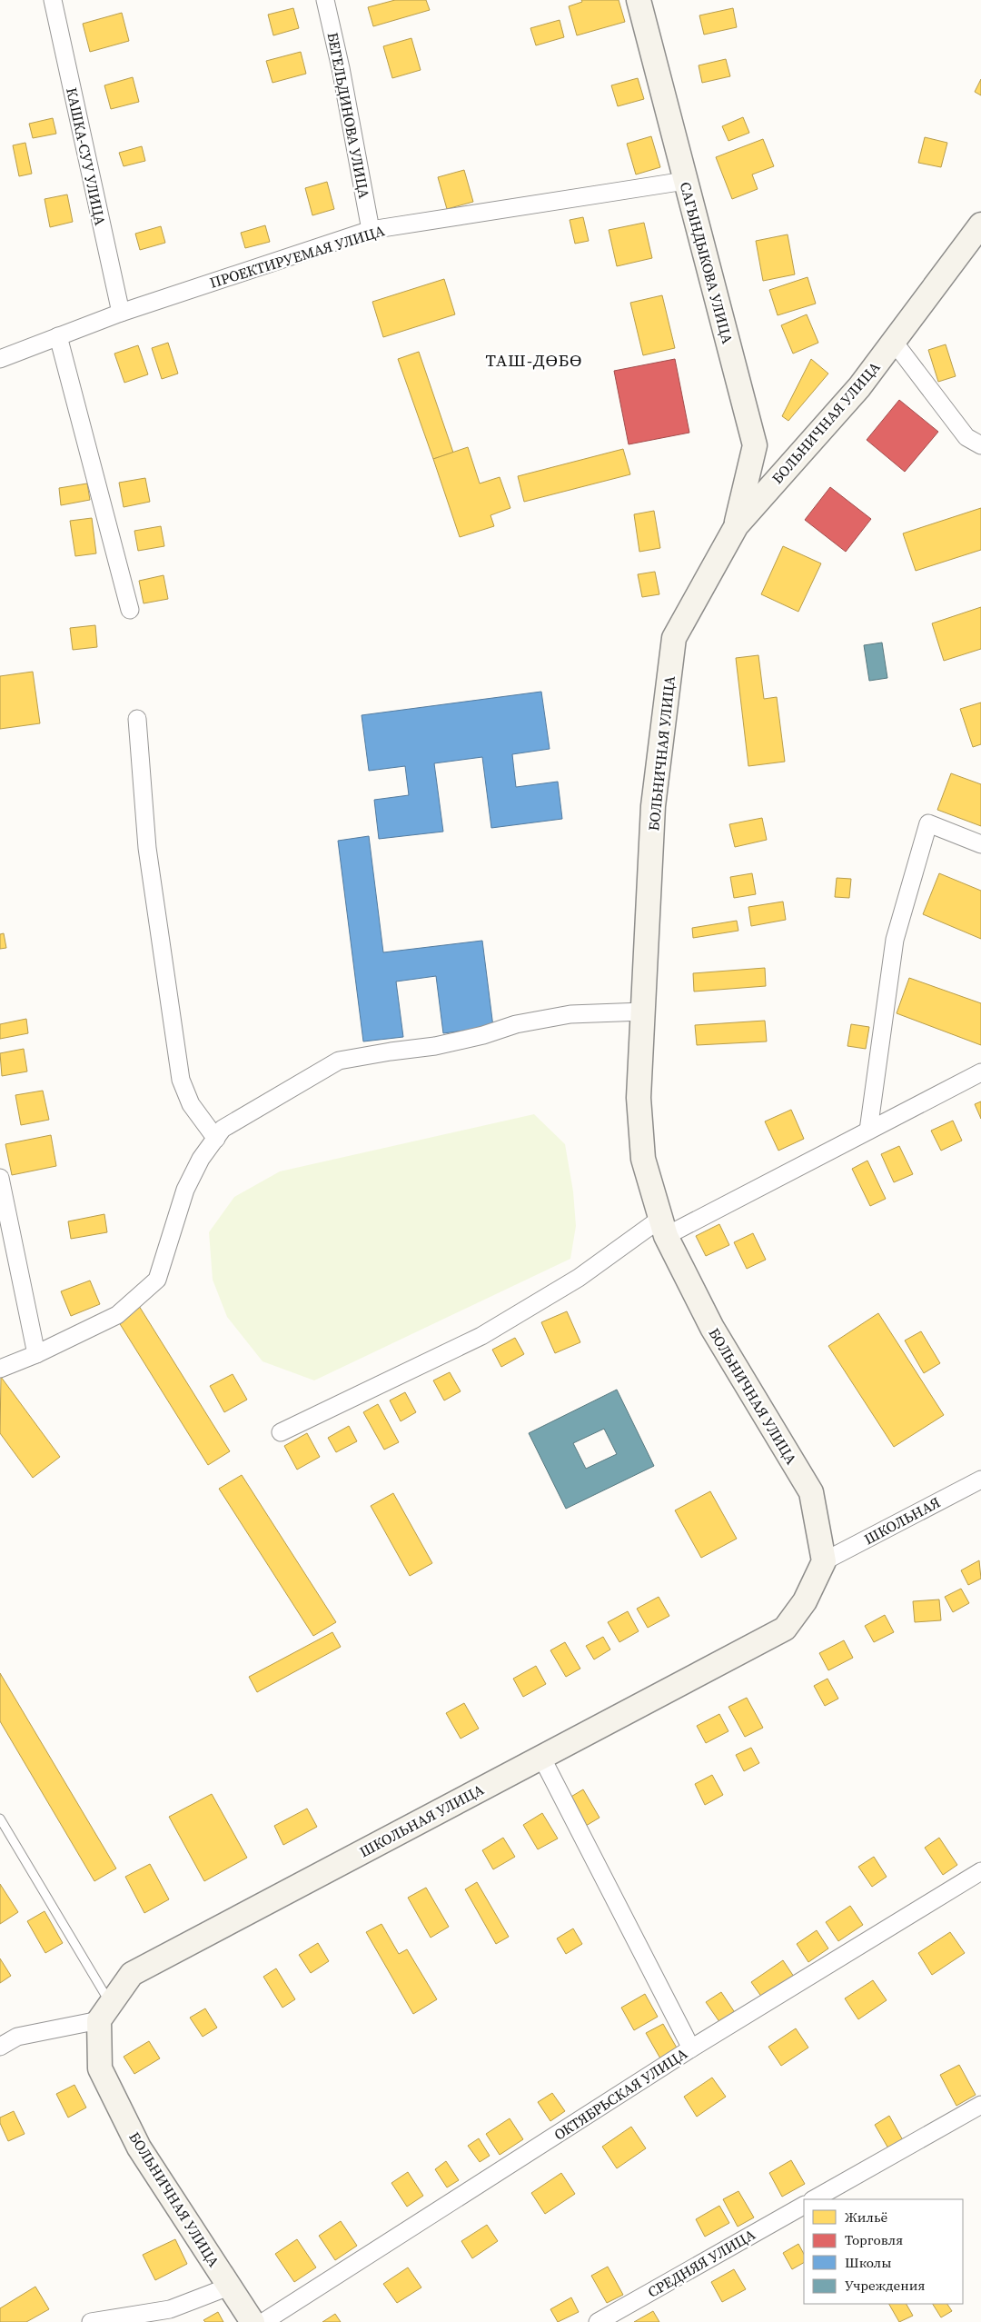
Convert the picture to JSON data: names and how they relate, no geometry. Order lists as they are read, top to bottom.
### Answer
{
  "streets": {
    "street": [
      "БЕГЕЛЬДИНОВА УЛИЦА",
      "КАШКА-СУУ УЛИЦА",
      "ПРОЕКТИРУЕМАЯ УЛИЦА",
      "САГЫНДЫКОВА УЛИЦА",
      "БОЛЬНИЧНАЯ УЛИЦА",
      "ШКОЛЬНАЯ",
      "ШКОЛЬНАЯ УЛИЦА",
      "ОКТЯБРЬСКАЯ УЛИЦА",
      "СРЕДНЯЯ УЛИЦА"
    ]
  },
  "crossings": [
    ["БЕГЕЛЬДИНОВА УЛИЦА", "ПРОЕКТИРУЕМАЯ УЛИЦА"],
    ["КАШКА-СУУ УЛИЦА", "ПРОЕКТИРУЕМАЯ УЛИЦА"],
    ["ПРОЕКТИРУЕМАЯ УЛИЦА", "САГЫНДЫКОВА УЛИЦА"],
    ["САГЫНДЫКОВА УЛИЦА", "БОЛЬНИЧНАЯ УЛИЦА"],
    ["БОЛЬНИЧНАЯ УЛИЦА", "ШКОЛЬНАЯ"],
    ["БОЛЬНИЧНАЯ УЛИЦА", "ШКОЛЬНАЯ УЛИЦА"],
    ["ШКОЛЬНАЯ", "ШКОЛЬНАЯ УЛИЦА"]
  ],
  "districts": ["ТАШ-ДӨБӨ"],
  "legend": [
    "Жильё",
    "Торговля",
    "Школы",
    "Учреждения"
  ]
}
